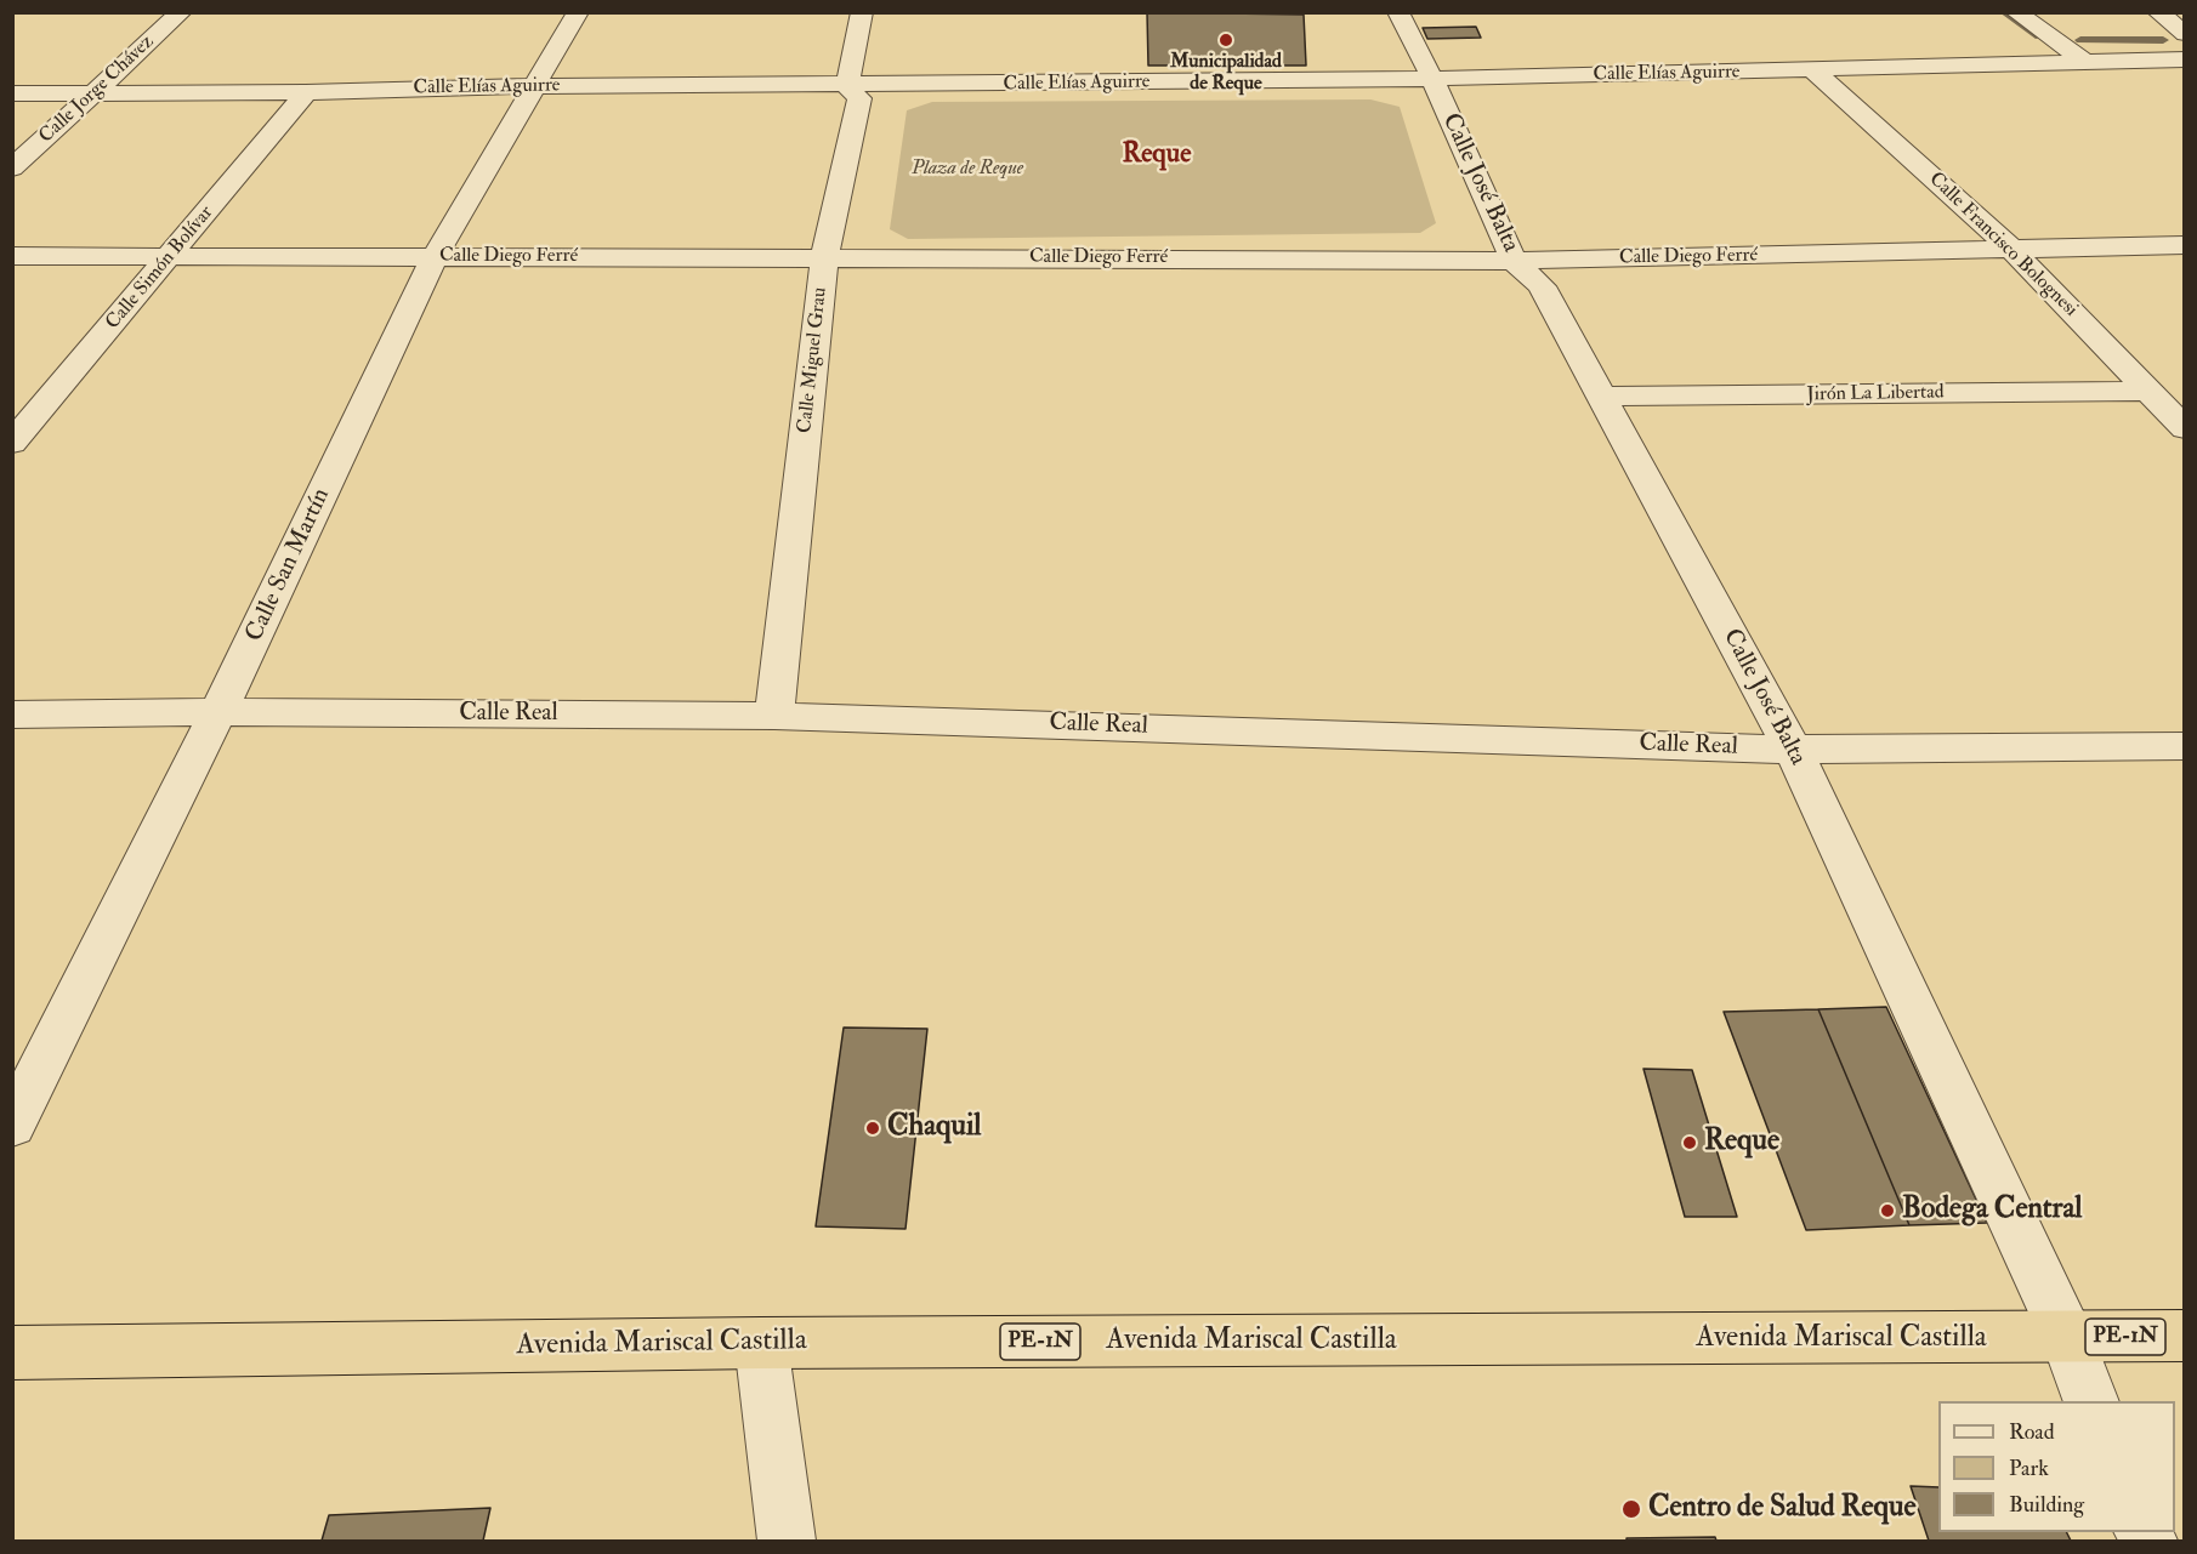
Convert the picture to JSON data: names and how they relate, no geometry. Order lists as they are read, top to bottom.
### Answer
{
  "streets": {
    "highway": ["PE-1N", "Avenida Mariscal Castilla"],
    "street": [
      "Calle Elías Aguirre",
      "Calle Jorge Chávez",
      "Calle José Balta",
      "Calle Francisco Bolognesi",
      "Calle Diego Ferré",
      "Calle Simón Bolívar",
      "Calle Miguel Grau",
      "Jirón La Libertad",
      "Calle San Martín",
      "Calle Real"
    ]
  },
  "crossings": [
    ["Calle Elías Aguirre", "Calle Jorge Chávez"],
    ["Calle Elías Aguirre", "Calle José Balta"],
    ["Calle Elías Aguirre", "Calle Francisco Bolognesi"],
    ["Calle Elías Aguirre", "Calle Simón Bolívar"],
    ["Calle Elías Aguirre", "Calle Miguel Grau"],
    ["Calle Elías Aguirre", "Calle San Martín"],
    ["Calle José Balta", "Calle Diego Ferré"],
    ["Calle José Balta", "Jirón La Libertad"],
    ["Calle José Balta", "Calle Real"],
    ["Calle José Balta", "Avenida Mariscal Castilla"],
    ["Calle Francisco Bolognesi", "Calle Diego Ferré"],
    ["Calle Francisco Bolognesi", "Jirón La Libertad"],
    ["Calle Diego Ferré", "Calle Simón Bolívar"],
    ["Calle Diego Ferré", "Calle Miguel Grau"],
    ["Calle Diego Ferré", "Calle San Martín"],
    ["Calle Miguel Grau", "Calle Real"],
    ["Calle San Martín", "Calle Real"]
  ],
  "districts": ["Reque"],
  "parks": ["Plaza de Reque"],
  "places": [
    "Municipalidad de Reque",
    "Chaquil",
    "Reque",
    "Bodega Central",
    "Centro de Salud Reque"
  ],
  "legend": ["Road", "Park", "Building"]
}
